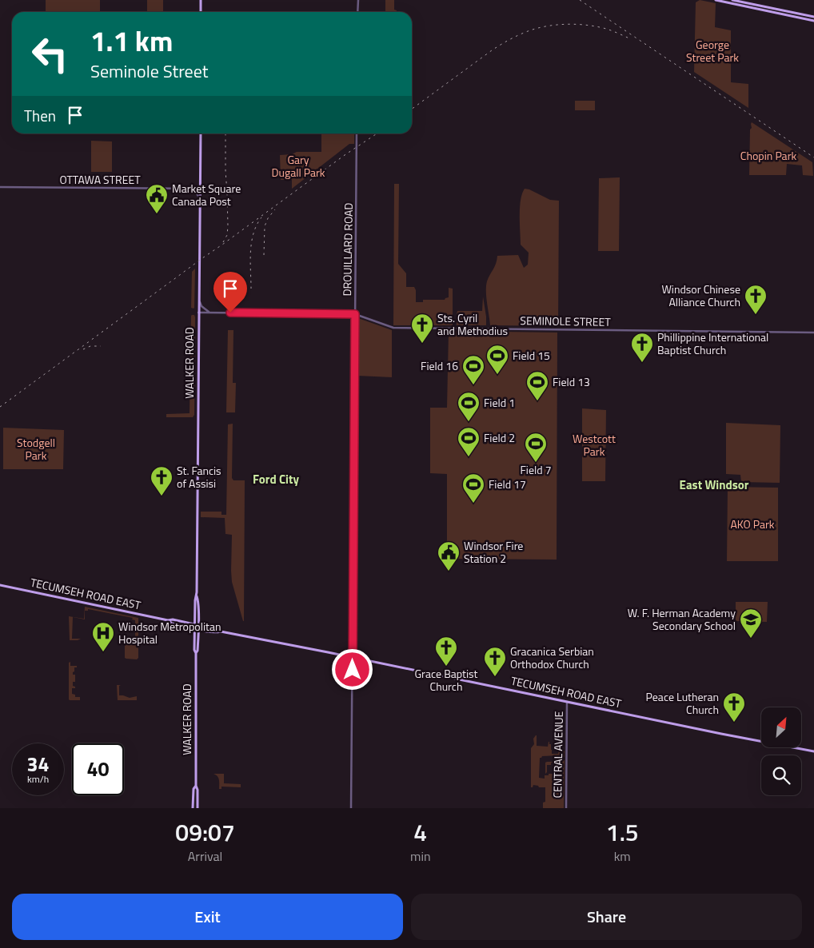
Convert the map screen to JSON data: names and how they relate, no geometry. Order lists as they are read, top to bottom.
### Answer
{
  "streets": {
    "main road": ["WALKER ROAD", "TECUMSEH ROAD EAST"],
    "street": [
      "OTTAWA STREET",
      "DROUILLARD ROAD",
      "SEMINOLE STREET",
      "CENTRAL AVENUE"
    ]
  },
  "crossings": [
    ["OTTAWA STREET", "WALKER ROAD"],
    ["DROUILLARD ROAD", "SEMINOLE STREET"],
    ["DROUILLARD ROAD", "TECUMSEH ROAD EAST"],
    ["SEMINOLE STREET", "WALKER ROAD"],
    ["WALKER ROAD", "TECUMSEH ROAD EAST"],
    ["TECUMSEH ROAD EAST", "CENTRAL AVENUE"]
  ],
  "districts": ["Ford City", "East Windsor"],
  "parks": [
    "George Street Park",
    "Chopin Park",
    "Gary Dugall Park",
    "Westcott Park",
    "Stodgell Park",
    "AKO Park"
  ],
  "places": {
    "public building": ["Market Square Canada Post", "Windsor Fire Station 2"],
    "church": [
      "Windsor Chinese Alliance Church",
      "Sts. Cyril and Methodius",
      "Phillippine International Baptist Church",
      "St. Fancis of Assisi",
      "Grace Baptist Church",
      "Gracanica Serbian Orthodox Church",
      "Peace Lutheran Church"
    ],
    "sports": [
      "Field 15",
      "Field 16",
      "Field 13",
      "Field 1",
      "Field 2",
      "Field 7",
      "Field 17"
    ],
    "school or university": ["W. F. Herman Academy Secondary School"],
    "hospital": ["Windsor Metropolitan Hospital"]
  },
  "north": "top right",
  "page": {
    "turn": ["1.1 km", "Seminole Street"],
    "then": "Then",
    "speed": "34 km/h",
    "limit": "40",
    "eta": [
      "09:07",
      "Arrival",
      "4",
      "min",
      "1.5",
      "km"
    ],
    "buttons": ["Exit", "Share"]
  }
}
